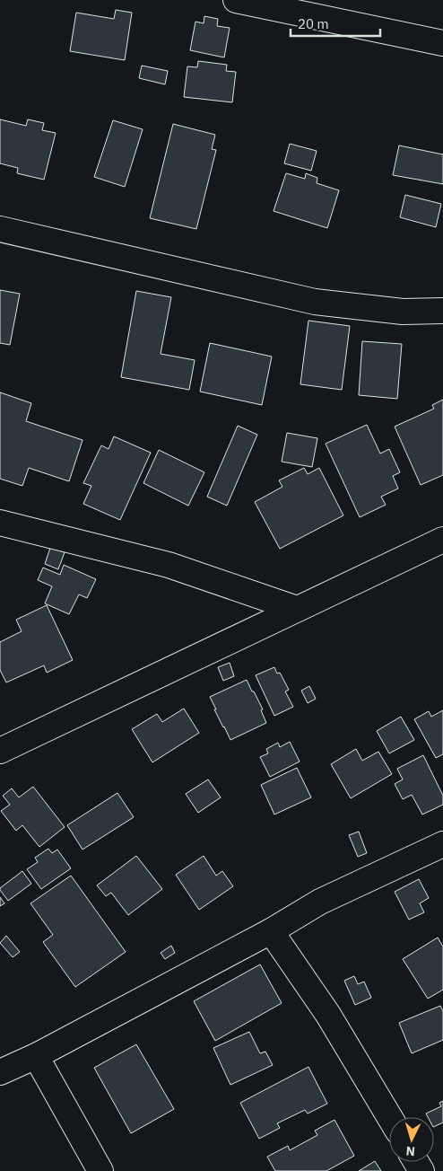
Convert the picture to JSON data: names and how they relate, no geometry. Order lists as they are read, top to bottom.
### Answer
{
  "scale_bar": "20 m",
  "north": "bottom"
}
